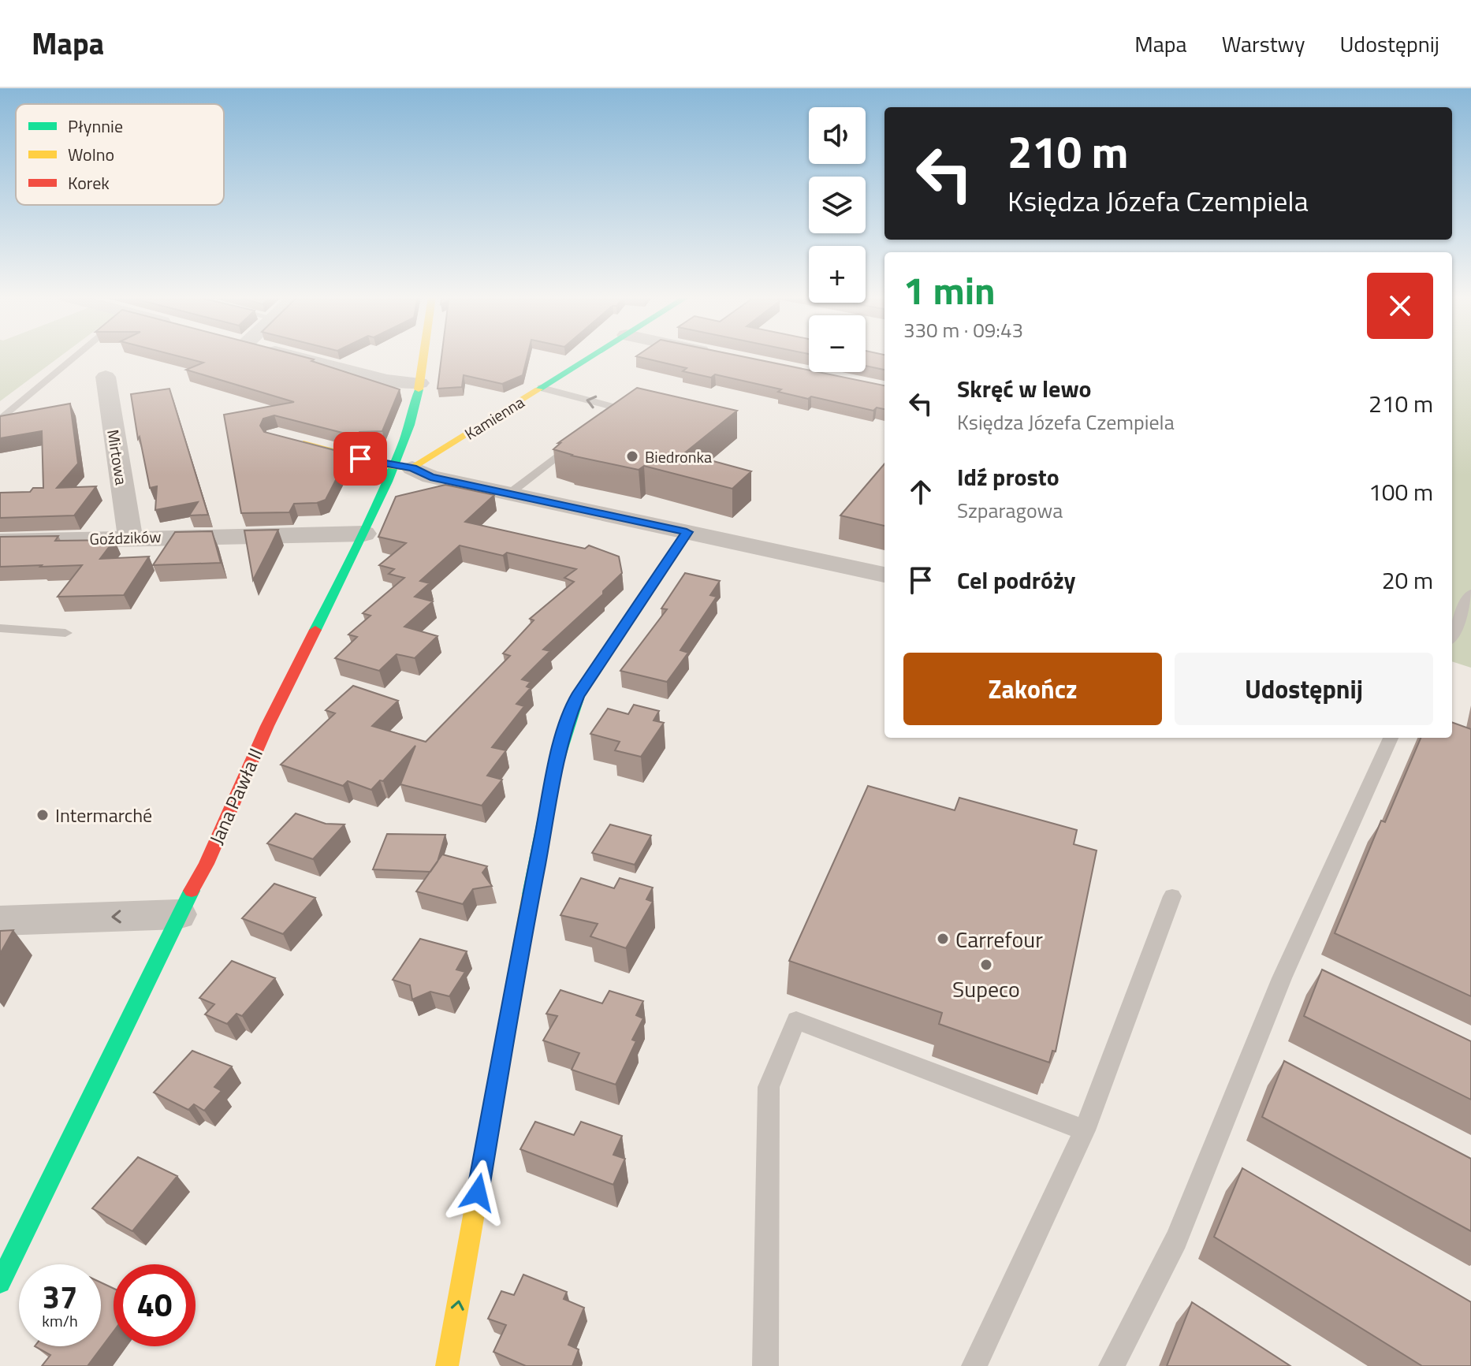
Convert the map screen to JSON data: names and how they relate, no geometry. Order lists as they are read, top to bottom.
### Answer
{
  "streets": {
    "street": [
      "Kamienna",
      "Mirtowa",
      "Goździków",
      "Jana Pawła II"
    ]
  },
  "crossings": [
    ["Kamienna", "Jana Pawła II"],
    ["Mirtowa", "Goździków"],
    ["Goździków", "Jana Pawła II"]
  ],
  "places": [
    "Biedronka",
    "Intermarché",
    "Carrefour",
    "Supeco"
  ],
  "legend": ["Płynnie", "Wolno", "Korek"],
  "page": {
    "header": "Mapa",
    "nav": ["Mapa", "Warstwy", "Udostępnij"],
    "map_buttons": ["+", "−"],
    "turn": ["210 m", "Księdza Józefa Czempiela"],
    "heading": ["1 min", "330 m · 09:43"],
    "list": [
      {
        "name": "Skręć w lewo",
        "note": "Księdza Józefa Czempiela",
        "value": "210 m"
      },
      {
        "name": "Idź prosto",
        "note": "Szparagowa",
        "value": "100 m"
      },
      {
        "name": "Cel podróży",
        "value": "20 m"
      }
    ],
    "buttons": ["Zakończ", "Udostępnij"],
    "speed": "37 km/h",
    "limit": "40"
  }
}
